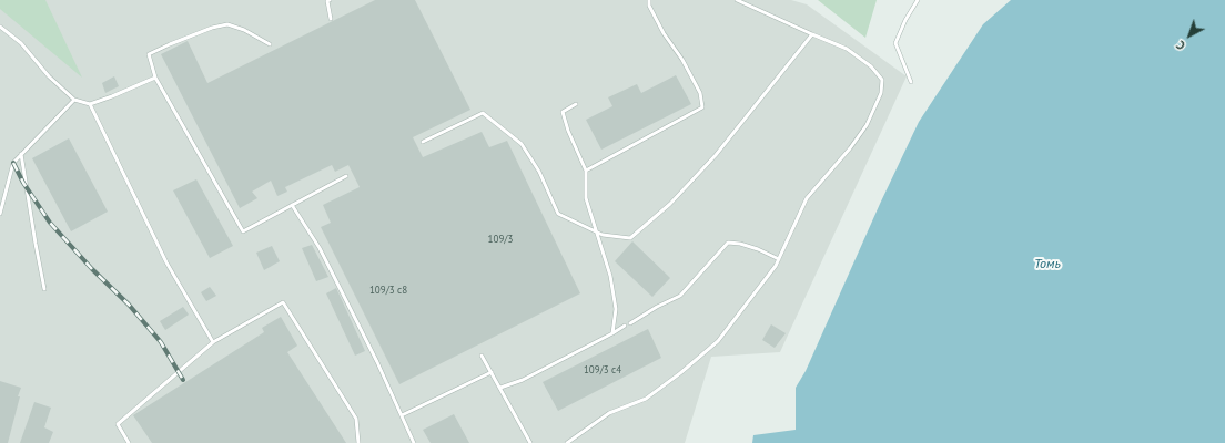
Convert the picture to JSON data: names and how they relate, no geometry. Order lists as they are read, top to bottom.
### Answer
{
  "water": ["Томь"],
  "house_numbers": ["109/3", "109/3 с8", "109/3 с4"],
  "north": "bottom left"
}
